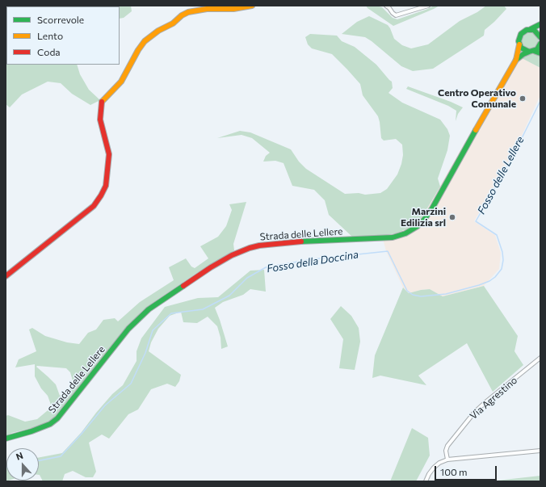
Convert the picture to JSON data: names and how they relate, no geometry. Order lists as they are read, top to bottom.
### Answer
{
  "streets": {
    "street": ["Strada delle Lellere", "Via Agrestino"]
  },
  "water": ["Fosso delle Lellere", "Fosso della Doccina"],
  "places": ["Centro Operativo Comunale", "Marzini Edilizia srl"],
  "legend": ["Scorrevole", "Lento", "Coda"],
  "scale_bar": "100 m",
  "north": "top"
}
